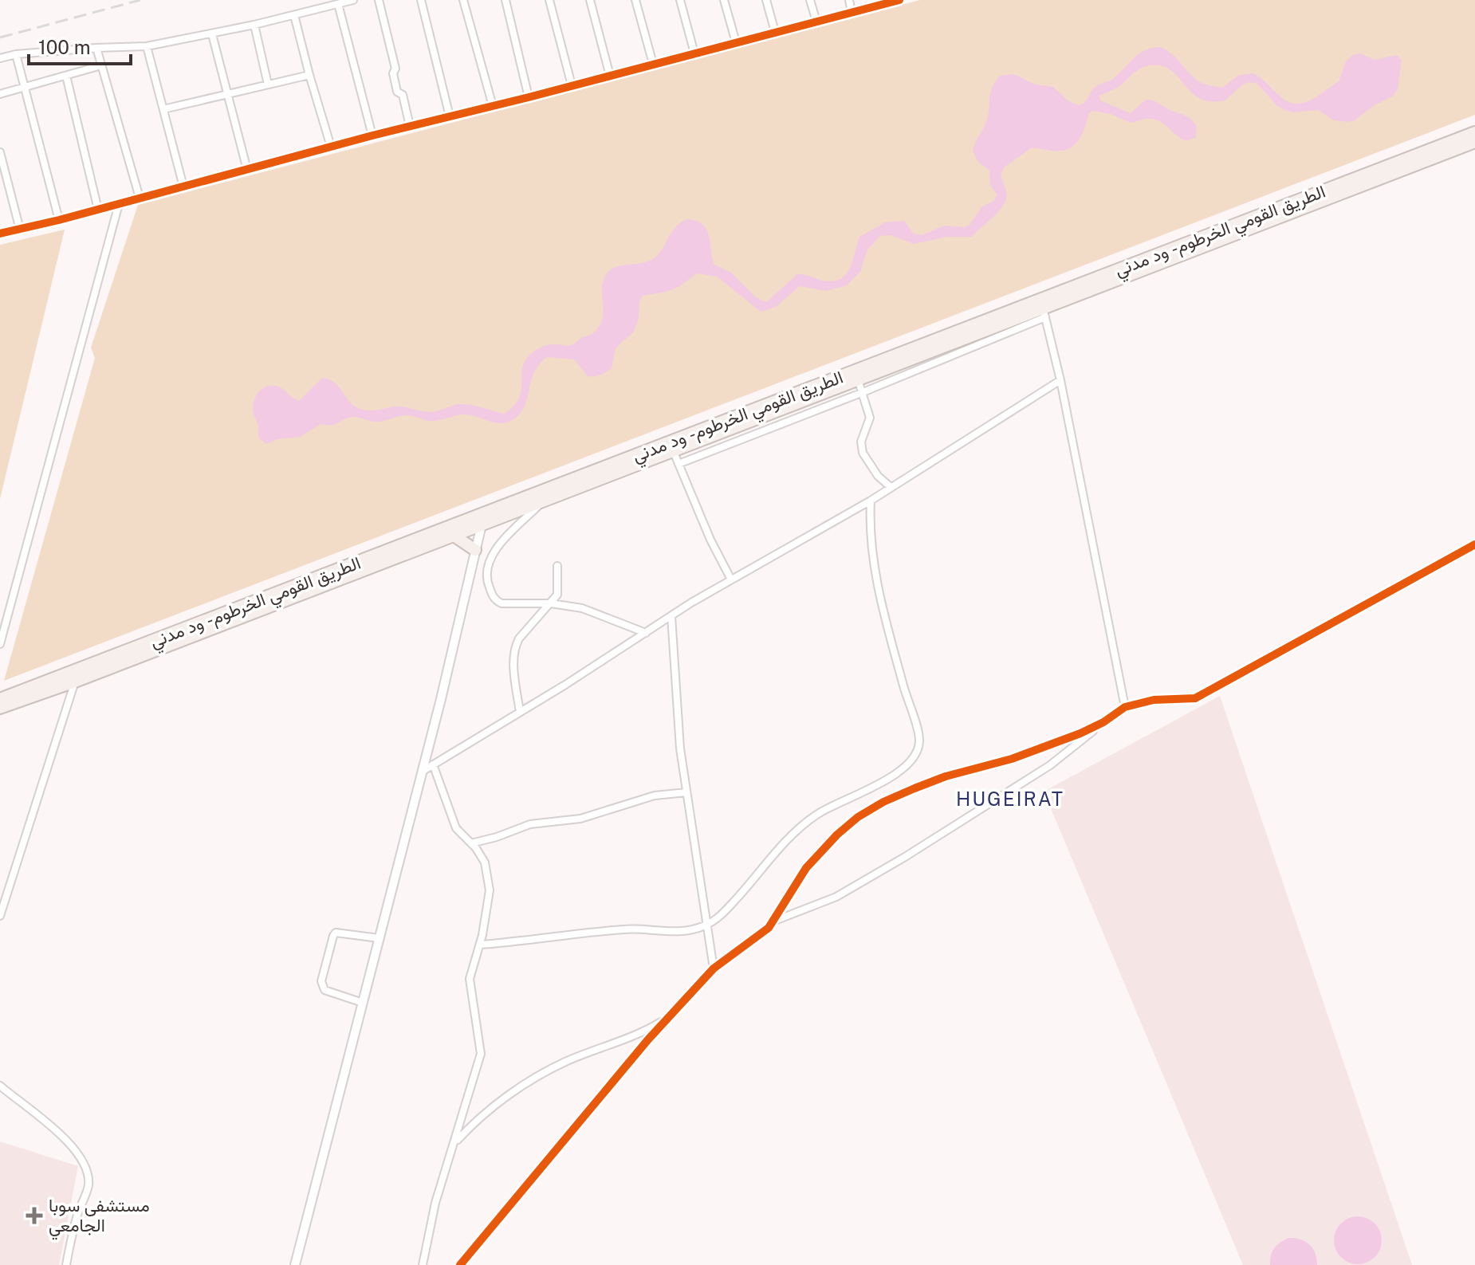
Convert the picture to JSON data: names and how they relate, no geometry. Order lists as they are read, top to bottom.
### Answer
{
  "streets": {
    "highway": ["الطريق القومي الخرطوم - ود مدني"]
  },
  "districts": ["HUGEIRAT"],
  "places": {
    "health": ["مستشفى سوبا الجامعي"]
  },
  "scale_bar": "100 m"
}
